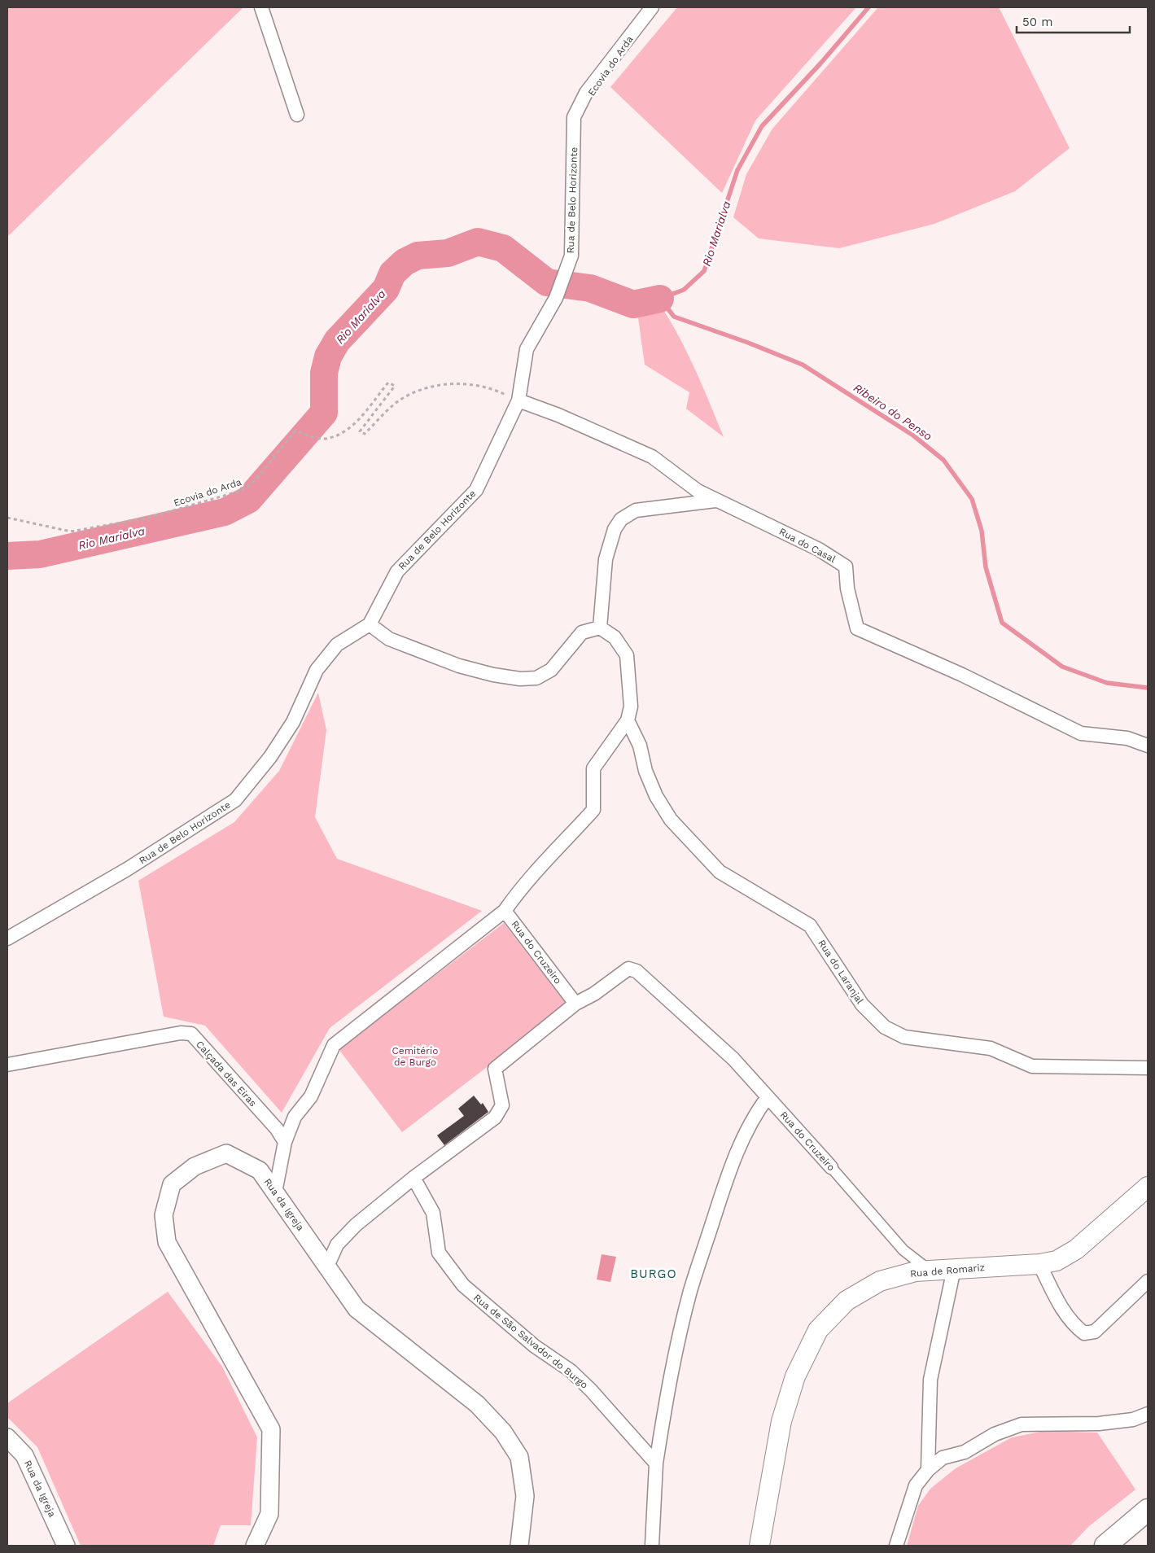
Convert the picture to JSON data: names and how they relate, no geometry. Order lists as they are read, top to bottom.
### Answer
{
  "streets": {
    "main road": ["Rua de Romariz"],
    "street": [
      "Rua de Belo Horizonte",
      "Rua do Casal",
      "Rua do Cruzeiro",
      "Rua do Laranjal",
      "Calçada das Eiras",
      "Rua da Igreja",
      "Rua de São Salvador do Burgo"
    ],
    "path": ["Ecovia do Arda"]
  },
  "crossings": [
    ["Ecovia do Arda", "Rua de Belo Horizonte"],
    ["Ecovia do Arda", "Rua do Casal"],
    ["Rua de Belo Horizonte", "Rua do Casal"],
    ["Rua do Cruzeiro", "Rua do Laranjal"],
    ["Rua do Cruzeiro", "Rua de Romariz"]
  ],
  "districts": ["BURGO"],
  "water": ["Rio Marialva", "Ribeiro do Penso"],
  "parks": ["Cemitério de Burgo"],
  "scale_bar": "50 m"
}
